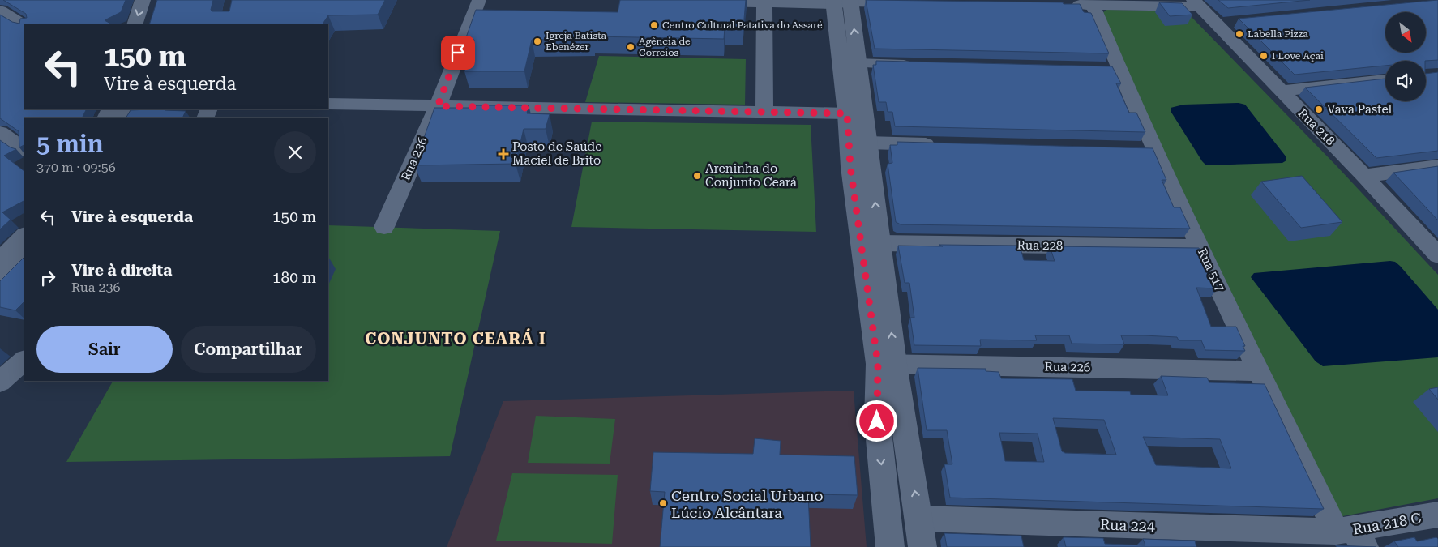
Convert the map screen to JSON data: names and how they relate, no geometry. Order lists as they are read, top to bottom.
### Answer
{
  "streets": {
    "street": [
      "Rua 218",
      "Rua 236",
      "Rua 228",
      "Rua 517",
      "Rua 226",
      "Rua 218 C",
      "Rua 224"
    ]
  },
  "crossings": [
    ["Rua 228", "Rua 517"],
    ["Rua 517", "Rua 226"],
    ["Rua 517", "Rua 218 C"],
    ["Rua 517", "Rua 224"],
    ["Rua 218 C", "Rua 224"]
  ],
  "districts": ["CONJUNTO CEARÁ I"],
  "places": {
    "other": [
      "Centro Cultural Patativa do Assaré",
      "Labella Pizza",
      "Igreja Batista Ebenézer",
      "Agência de Correios",
      "I Love Açai",
      "Vava Pastel",
      "Areninha do Conjunto Ceará",
      "Centro Social Urbano Lúcio Alcântara"
    ],
    "health": ["Posto de Saúde Maciel de Brito"]
  },
  "north": "bottom right",
  "page": {
    "turn": ["150 m", "Vire à esquerda"],
    "heading": ["5 min", "370 m · 09:56"],
    "list": [
      {
        "name": "Vire à esquerda",
        "value": "150 m"
      },
      {
        "name": "Vire à direita",
        "note": "Rua 236",
        "value": "180 m"
      }
    ],
    "buttons": ["Sair", "Compartilhar"]
  }
}
